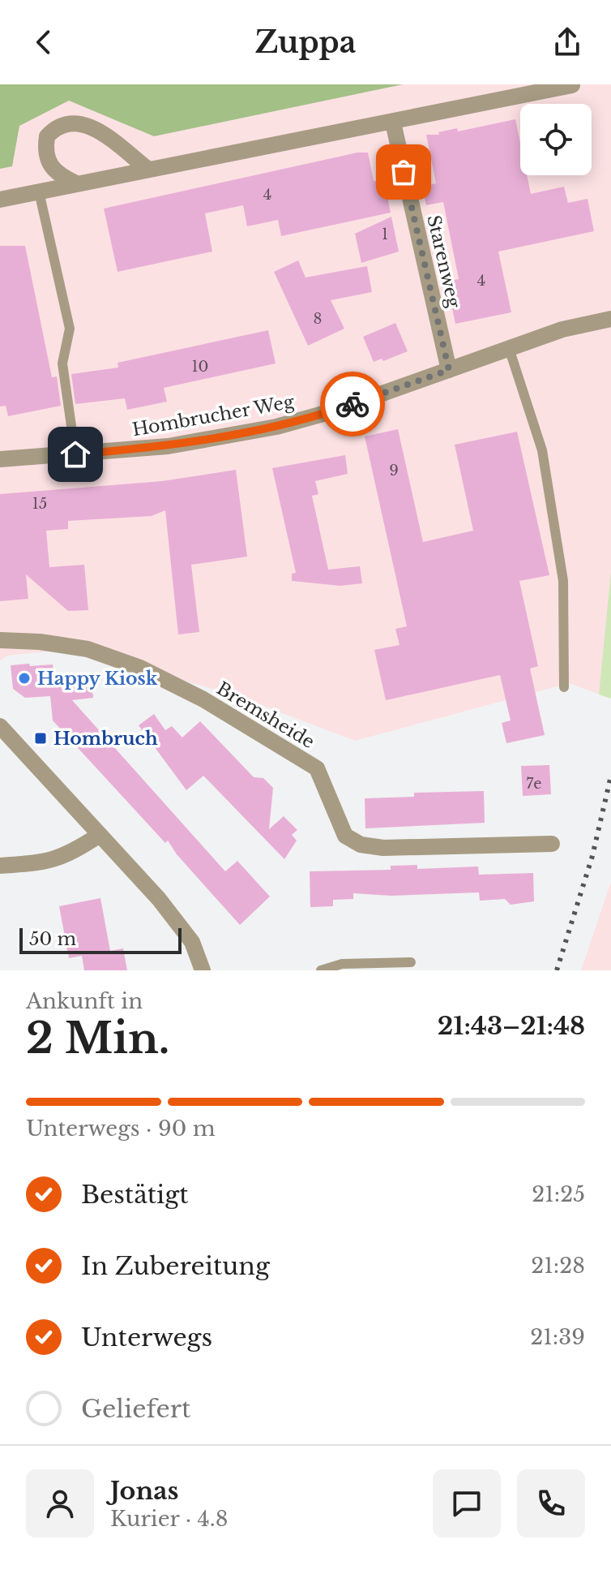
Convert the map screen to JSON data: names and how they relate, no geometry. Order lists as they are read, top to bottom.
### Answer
{
  "streets": {
    "street": ["Starenweg", "Hombrucher Weg", "Bremsheide"]
  },
  "crossings": [
    ["Starenweg", "Hombrucher Weg"]
  ],
  "places": {
    "other": ["Happy Kiosk"],
    "transit": ["Hombruch"]
  },
  "house_numbers": [
    "4",
    "1",
    "4",
    "8",
    "10",
    "9",
    "15",
    "7e"
  ],
  "scale_bar": "50 m",
  "page": {
    "header": "Zuppa",
    "scale": "50 m",
    "heading": ["2 Min.", "Ankunft in", "21:43–21:48"],
    "panel": ["Jonas", "Kurier · 4.8"],
    "bar": "Unterwegs · 90 m",
    "list": [
      ["Bestätigt", "21:25"],
      ["In Zubereitung", "21:28"],
      ["Unterwegs", "21:39"],
      "Geliefert"
    ]
  }
}
